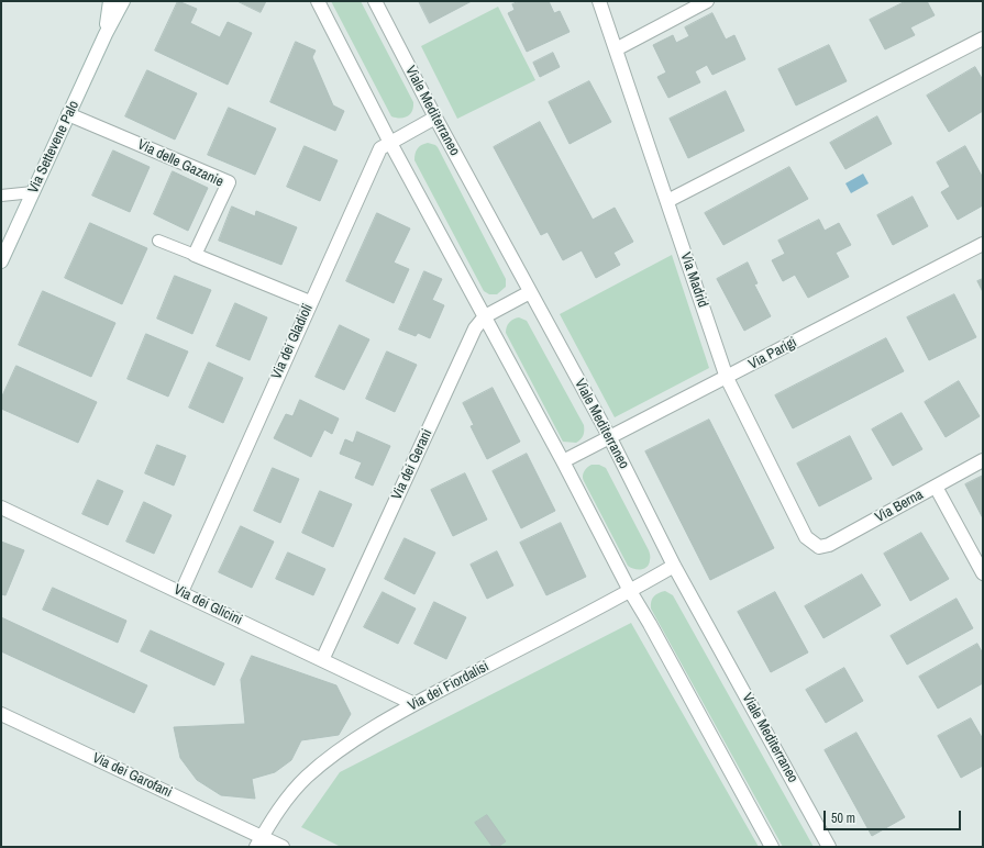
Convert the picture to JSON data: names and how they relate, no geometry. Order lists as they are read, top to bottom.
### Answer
{
  "streets": {
    "street": [
      "Viale Mediterraneo",
      "Via Settevene Palo",
      "Via delle Gazanie",
      "Via Madrid",
      "Via dei Gladioli",
      "Via Parigi",
      "Via dei Gerani",
      "Via Berna",
      "Via dei Glicini",
      "Via dei Fiordalisi",
      "Via dei Garofani"
    ]
  },
  "crossings": [
    ["Viale Mediterraneo", "Via dei Gladioli"],
    ["Viale Mediterraneo", "Via Parigi"],
    ["Viale Mediterraneo", "Via dei Gerani"],
    ["Viale Mediterraneo", "Via dei Fiordalisi"],
    ["Via Settevene Palo", "Via delle Gazanie"],
    ["Via Madrid", "Via Parigi"],
    ["Via Madrid", "Via Berna"],
    ["Via dei Gladioli", "Via dei Glicini"],
    ["Via dei Gerani", "Via dei Glicini"],
    ["Via dei Glicini", "Via dei Fiordalisi"],
    ["Via dei Fiordalisi", "Via dei Garofani"]
  ],
  "scale_bar": "50 m"
}
